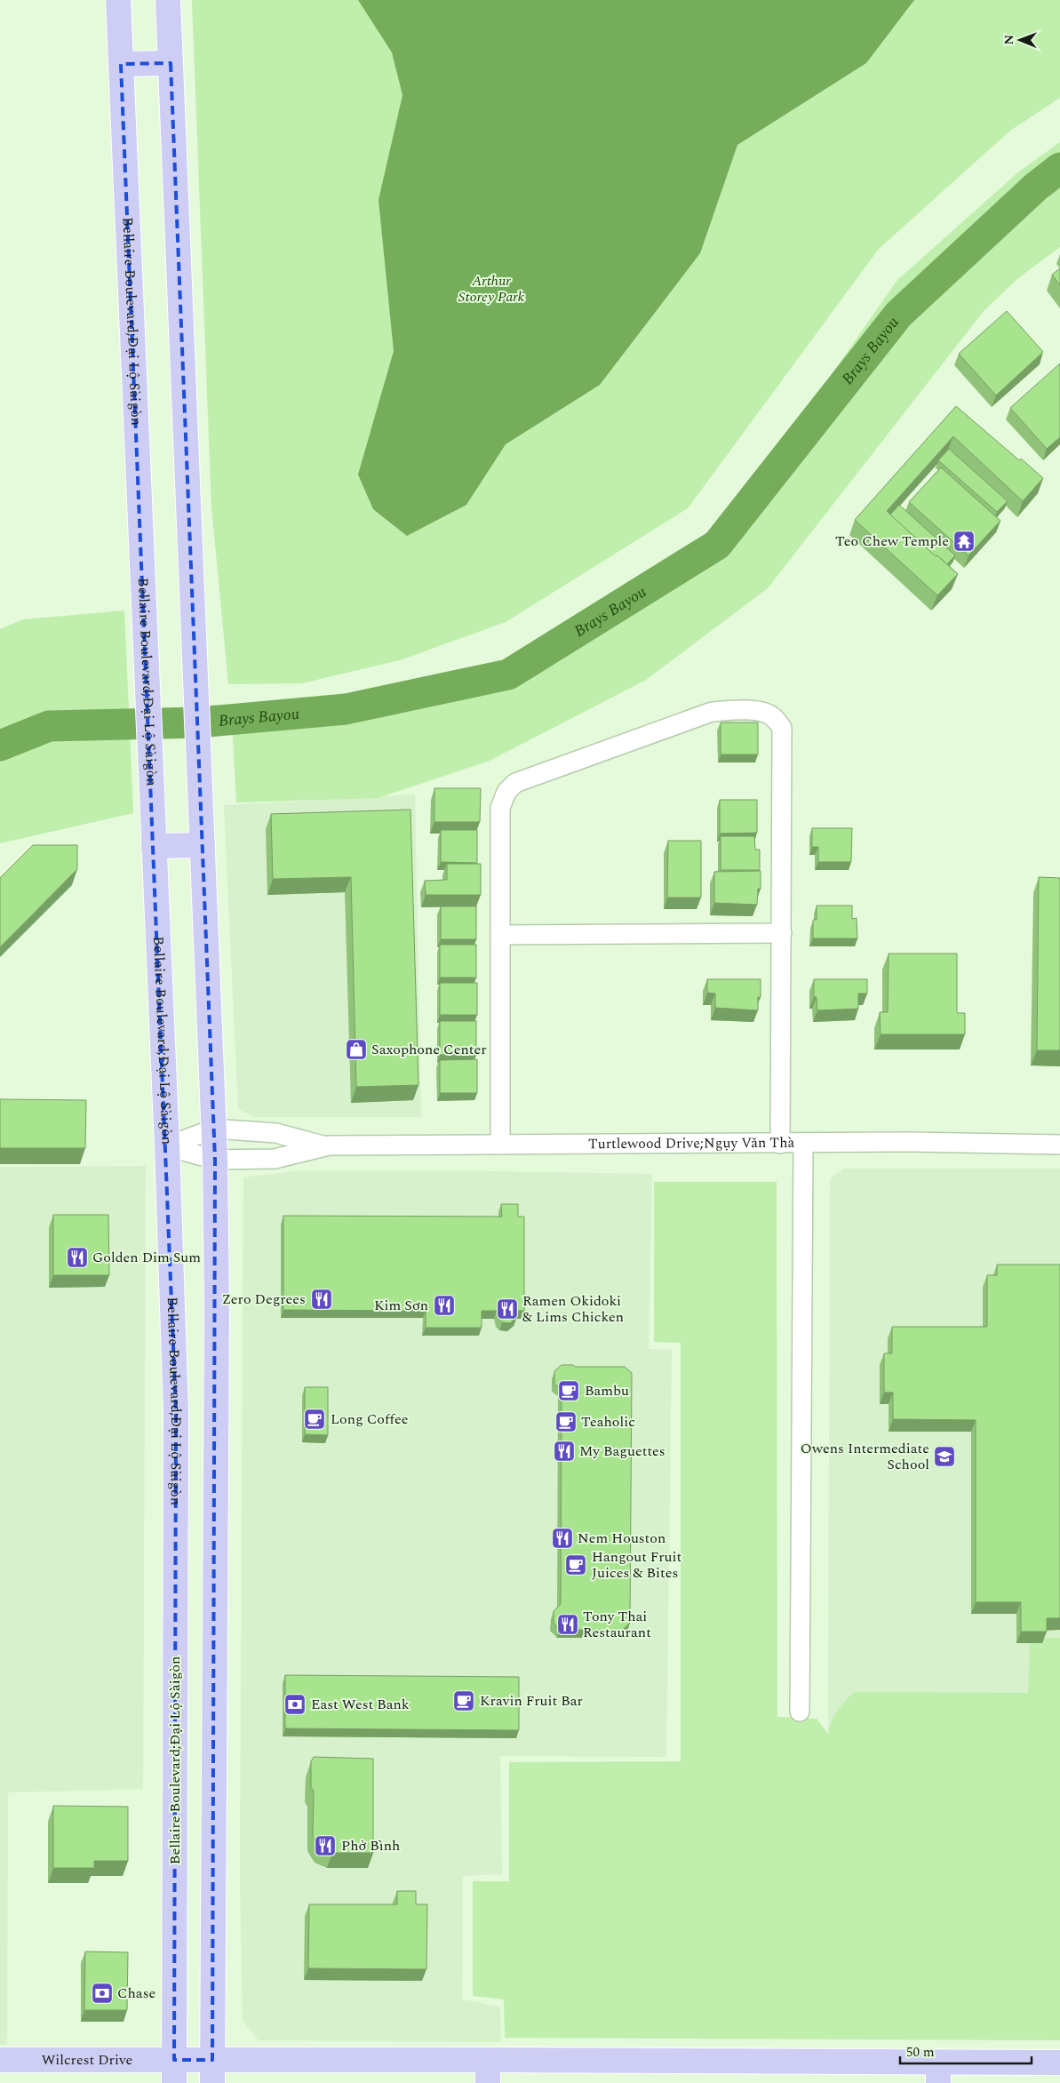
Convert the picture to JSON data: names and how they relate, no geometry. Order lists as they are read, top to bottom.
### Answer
{
  "streets": {
    "main road": ["Bellaire Boulevard;Đại Lộ Sàigòn", "Wilcrest Drive"],
    "street": ["Turtlewood Drive;Ngụy Văn Thà"]
  },
  "crossings": [
    ["Bellaire Boulevard;Đại Lộ Sàigòn", "Turtlewood Drive;Ngụy Văn Thà"],
    ["Bellaire Boulevard;Đại Lộ Sàigòn", "Wilcrest Drive"]
  ],
  "water": ["Brays Bayou"],
  "parks": ["Arthur Storey Park"],
  "places": {
    "temple": ["Teo Chew Temple"],
    "shop": ["Saxophone Center"],
    "restaurant": [
      "Golden Dim Sum",
      "Zero Degrees",
      "Kim Sơn",
      "Ramen Okidoki & Lims Chicken",
      "My Baguettes",
      "Nem Houston",
      "Tony Thai Restaurant",
      "Phở Bình"
    ],
    "cafe": [
      "Bambu",
      "Long Coffee",
      "Teaholic",
      "Hangout Fruit Juices & Bites",
      "Kravin Fruit Bar"
    ],
    "school or university": ["Owens Intermediate School"],
    "bank": ["East West Bank", "Chase"]
  },
  "scale_bar": "50 m",
  "north": "left"
}
